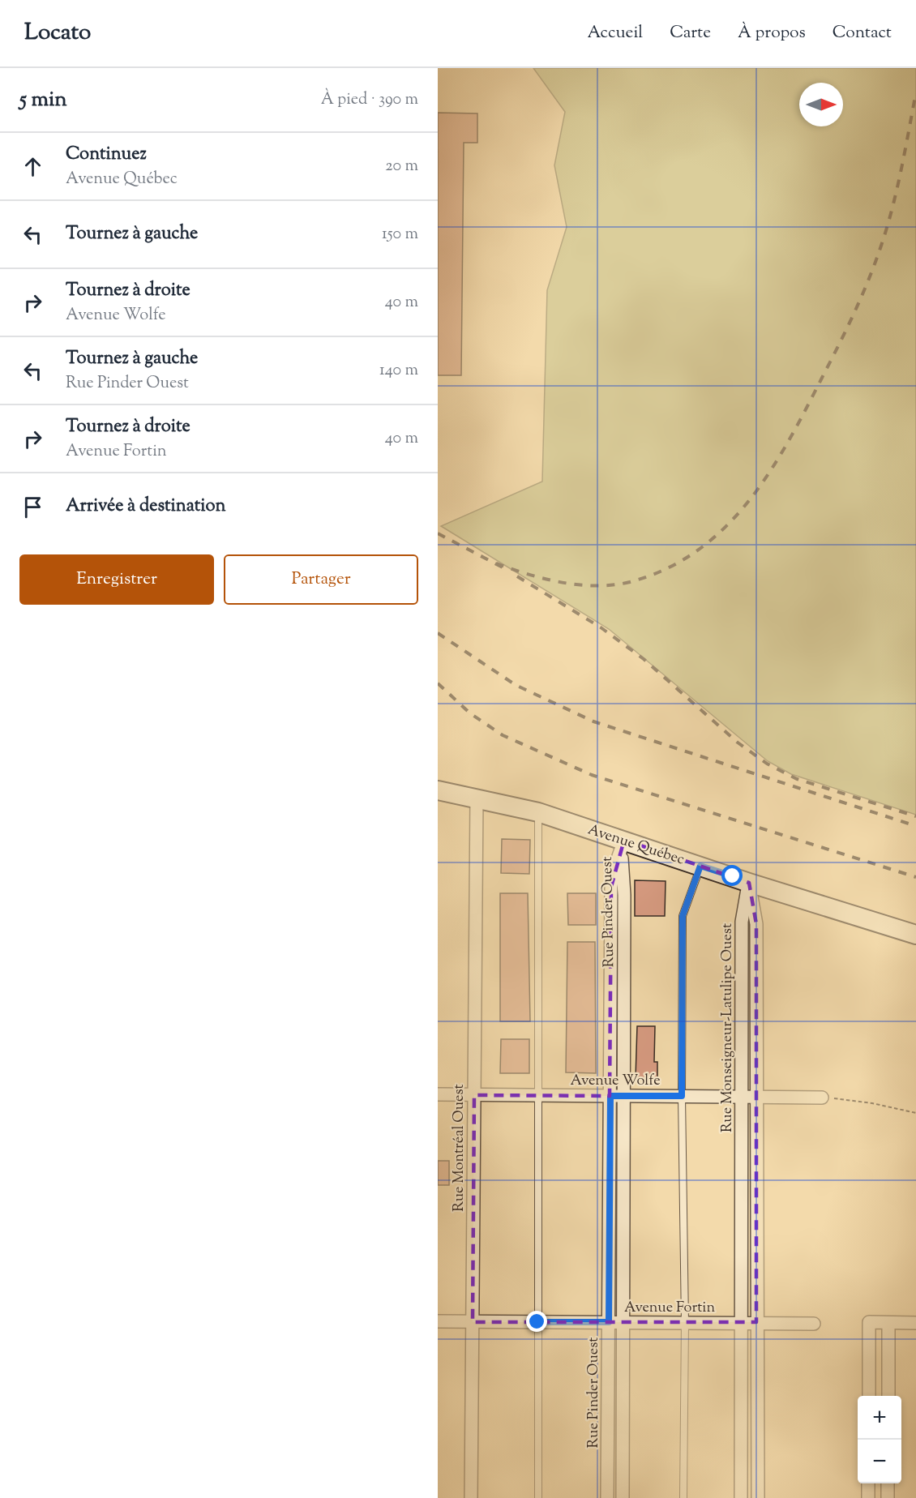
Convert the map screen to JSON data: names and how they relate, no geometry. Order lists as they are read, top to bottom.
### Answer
{
  "streets": {
    "main road": ["Avenue Québec"],
    "street": [
      "Rue Pinder Ouest",
      "Rue Monseigneur-Latulipe Ouest",
      "Avenue Wolfe",
      "Rue Montréal Ouest",
      "Avenue Fortin"
    ]
  },
  "crossings": [
    ["Avenue Québec", "Rue Pinder Ouest"],
    ["Avenue Québec", "Rue Monseigneur-Latulipe Ouest"],
    ["Avenue Québec", "Rue Montréal Ouest"],
    ["Rue Pinder Ouest", "Avenue Wolfe"],
    ["Rue Pinder Ouest", "Avenue Fortin"],
    ["Rue Monseigneur-Latulipe Ouest", "Avenue Wolfe"],
    ["Rue Monseigneur-Latulipe Ouest", "Avenue Fortin"],
    ["Avenue Wolfe", "Rue Montréal Ouest"],
    ["Rue Montréal Ouest", "Avenue Fortin"]
  ],
  "north": "right",
  "page": {
    "header": "Locato",
    "nav": [
      "Accueil",
      "Carte",
      "À propos",
      "Contact"
    ],
    "heading": ["5 min", "À pied · 390 m"],
    "list": [
      ["Continuez", "Avenue Québec", "20 m"],
      ["Tournez à gauche", "150 m"],
      ["Tournez à droite", "Avenue Wolfe", "40 m"],
      ["Tournez à gauche", "Rue Pinder Ouest", "140 m"],
      ["Tournez à droite", "Avenue Fortin", "40 m"],
      "Arrivée à destination"
    ],
    "buttons": ["Enregistrer", "Partager"],
    "map_buttons": ["+", "−"]
  }
}
